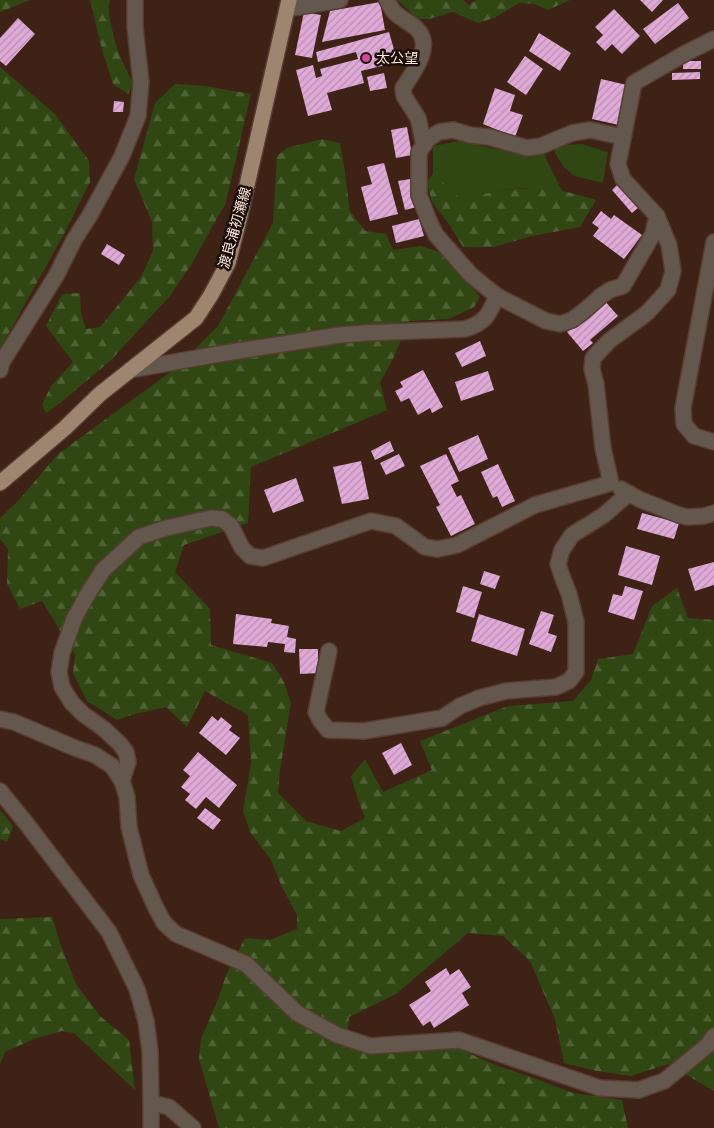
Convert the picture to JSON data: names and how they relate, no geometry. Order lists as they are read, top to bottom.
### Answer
{
  "streets": {
    "main road": ["渡良浦初瀬線"]
  },
  "places": ["太公望"]
}
